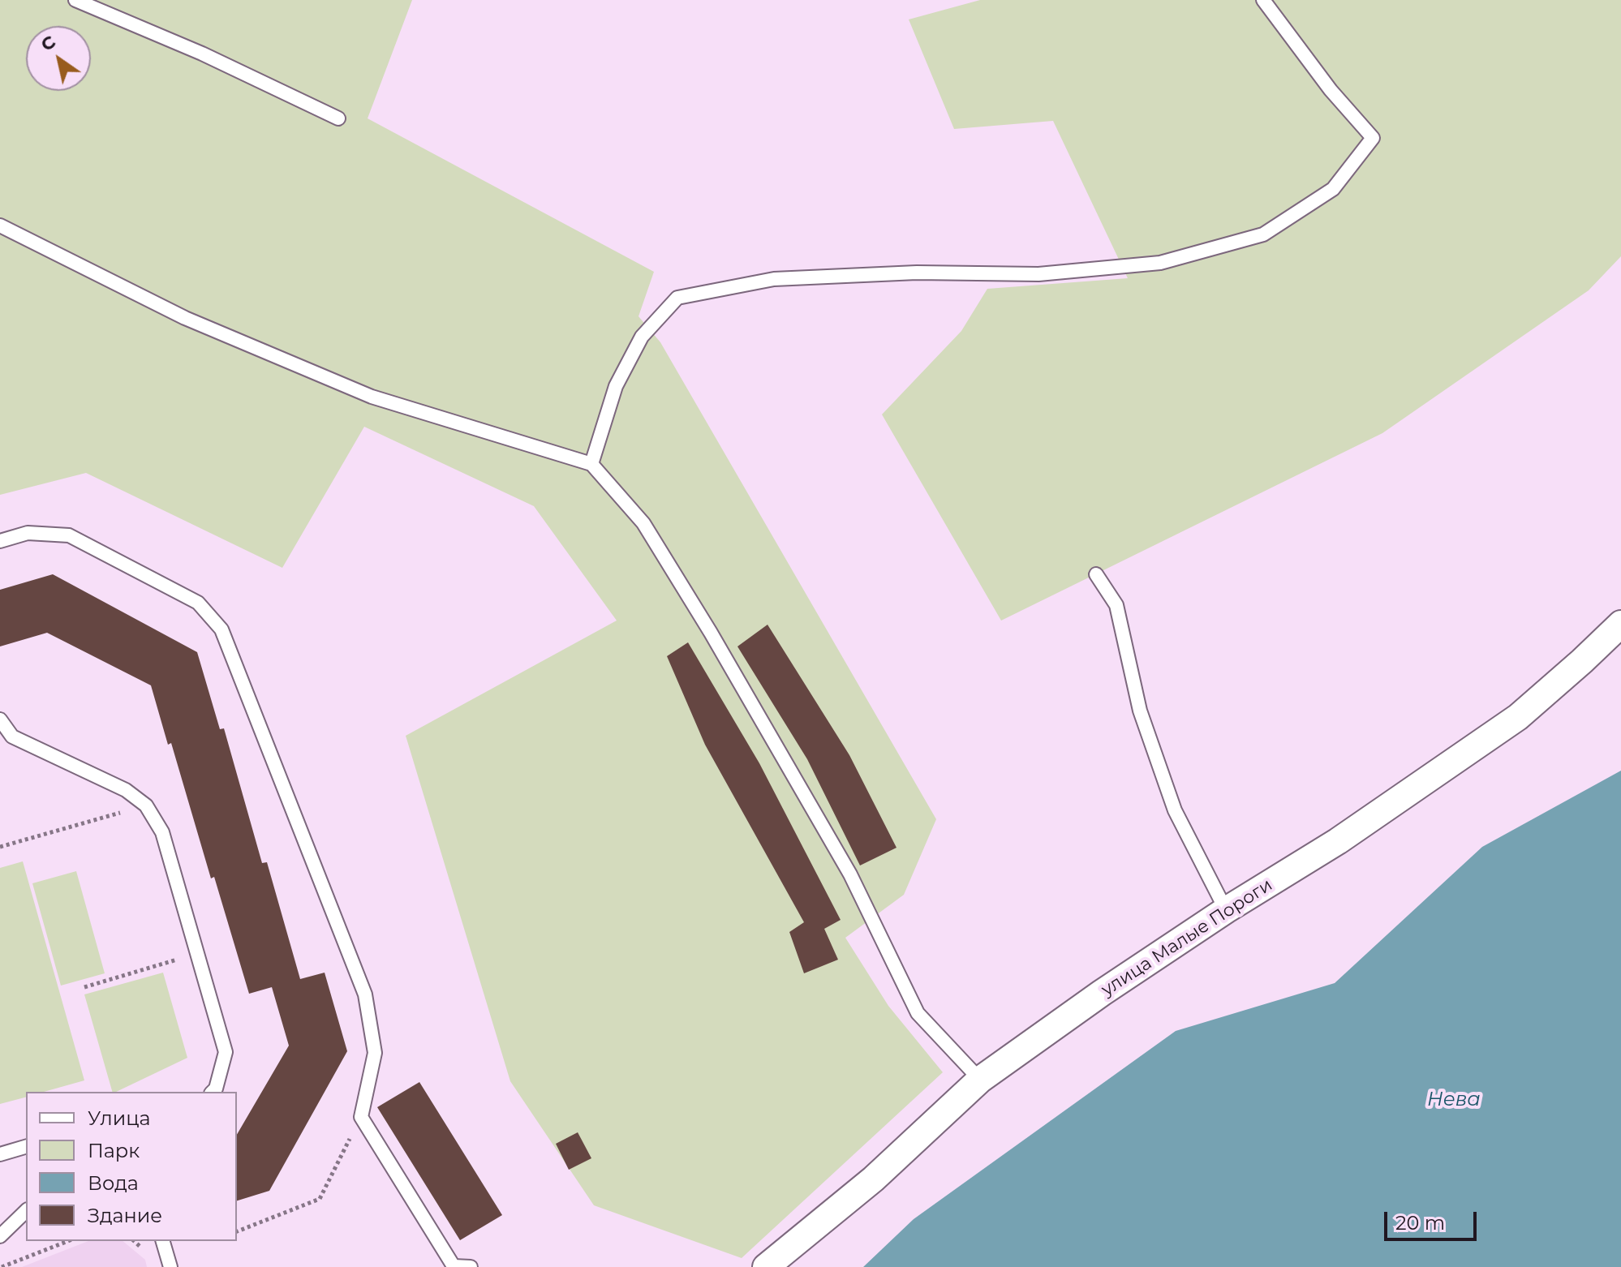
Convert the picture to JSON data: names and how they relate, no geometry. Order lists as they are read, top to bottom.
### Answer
{
  "streets": {
    "street": ["улица Малые Пороги"]
  },
  "water": ["Нева"],
  "legend": [
    "Улица",
    "Парк",
    "Вода",
    "Здание"
  ],
  "scale_bar": "20 m",
  "north": "top left"
}
